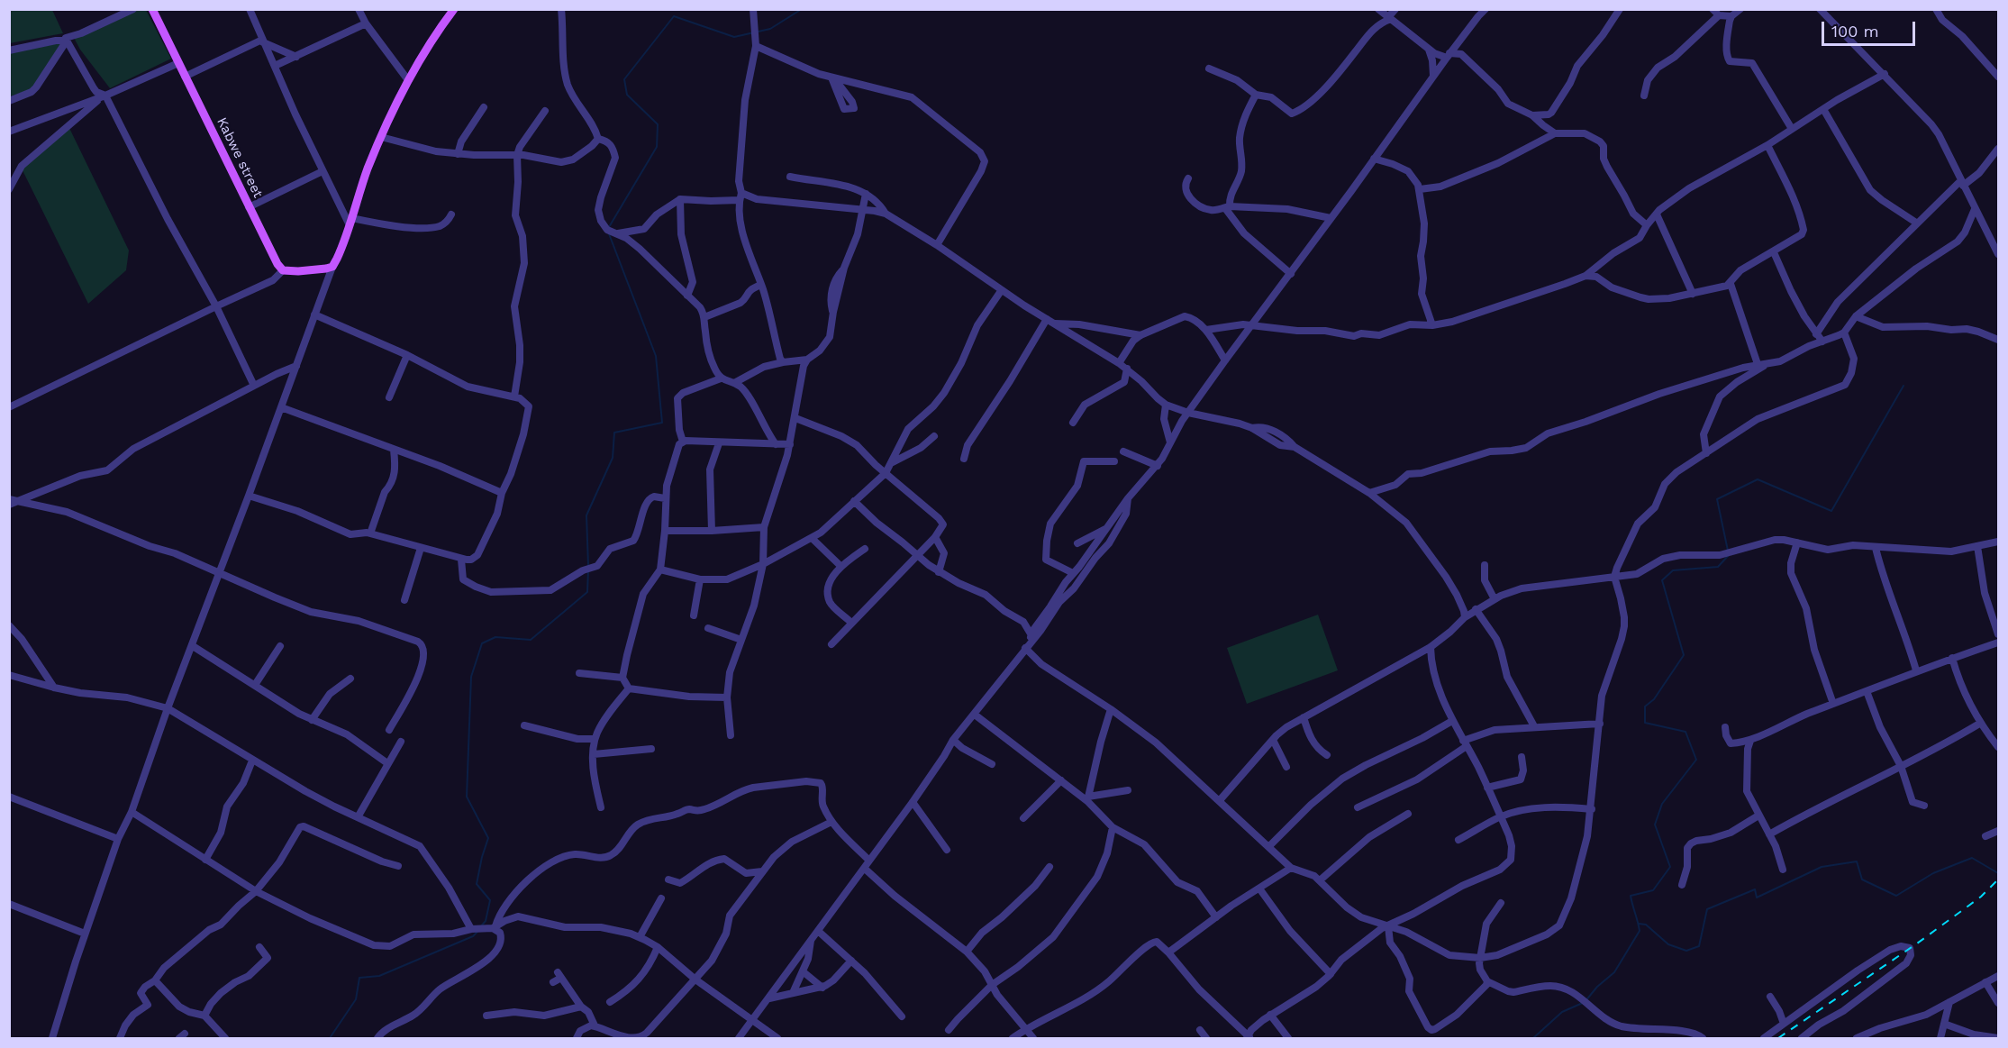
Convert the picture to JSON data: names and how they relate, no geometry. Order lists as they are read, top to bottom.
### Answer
{
  "streets": {
    "main road": ["Kabwe street"]
  },
  "scale_bar": "100 m"
}
